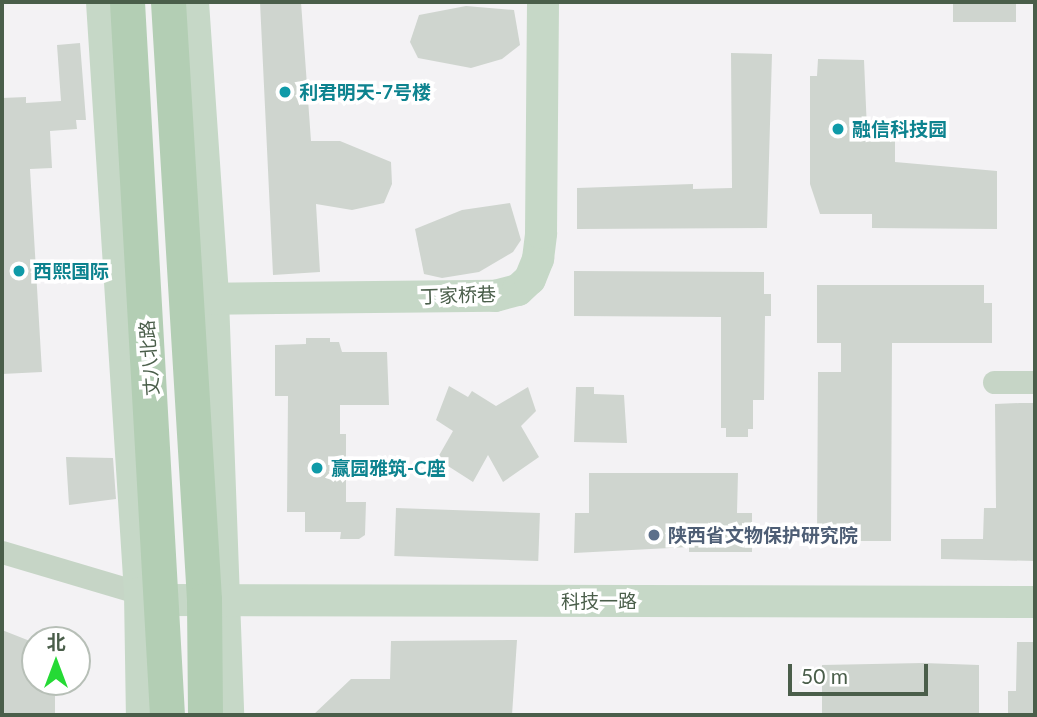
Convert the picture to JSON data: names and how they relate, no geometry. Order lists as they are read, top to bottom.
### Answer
{
  "streets": {
    "main road": ["丈八北路"],
    "street": ["丁家桥巷", "科技一路"]
  },
  "crossings": [
    ["丁家桥巷", "丈八北路"],
    ["丈八北路", "科技一路"]
  ],
  "places": [
    "利君明天-7号楼",
    "融信科技园",
    "西熙国际",
    "赢园雅筑-C座",
    "陕西省文物保护研究院"
  ],
  "scale_bar": "50 m",
  "north": "top"
}
